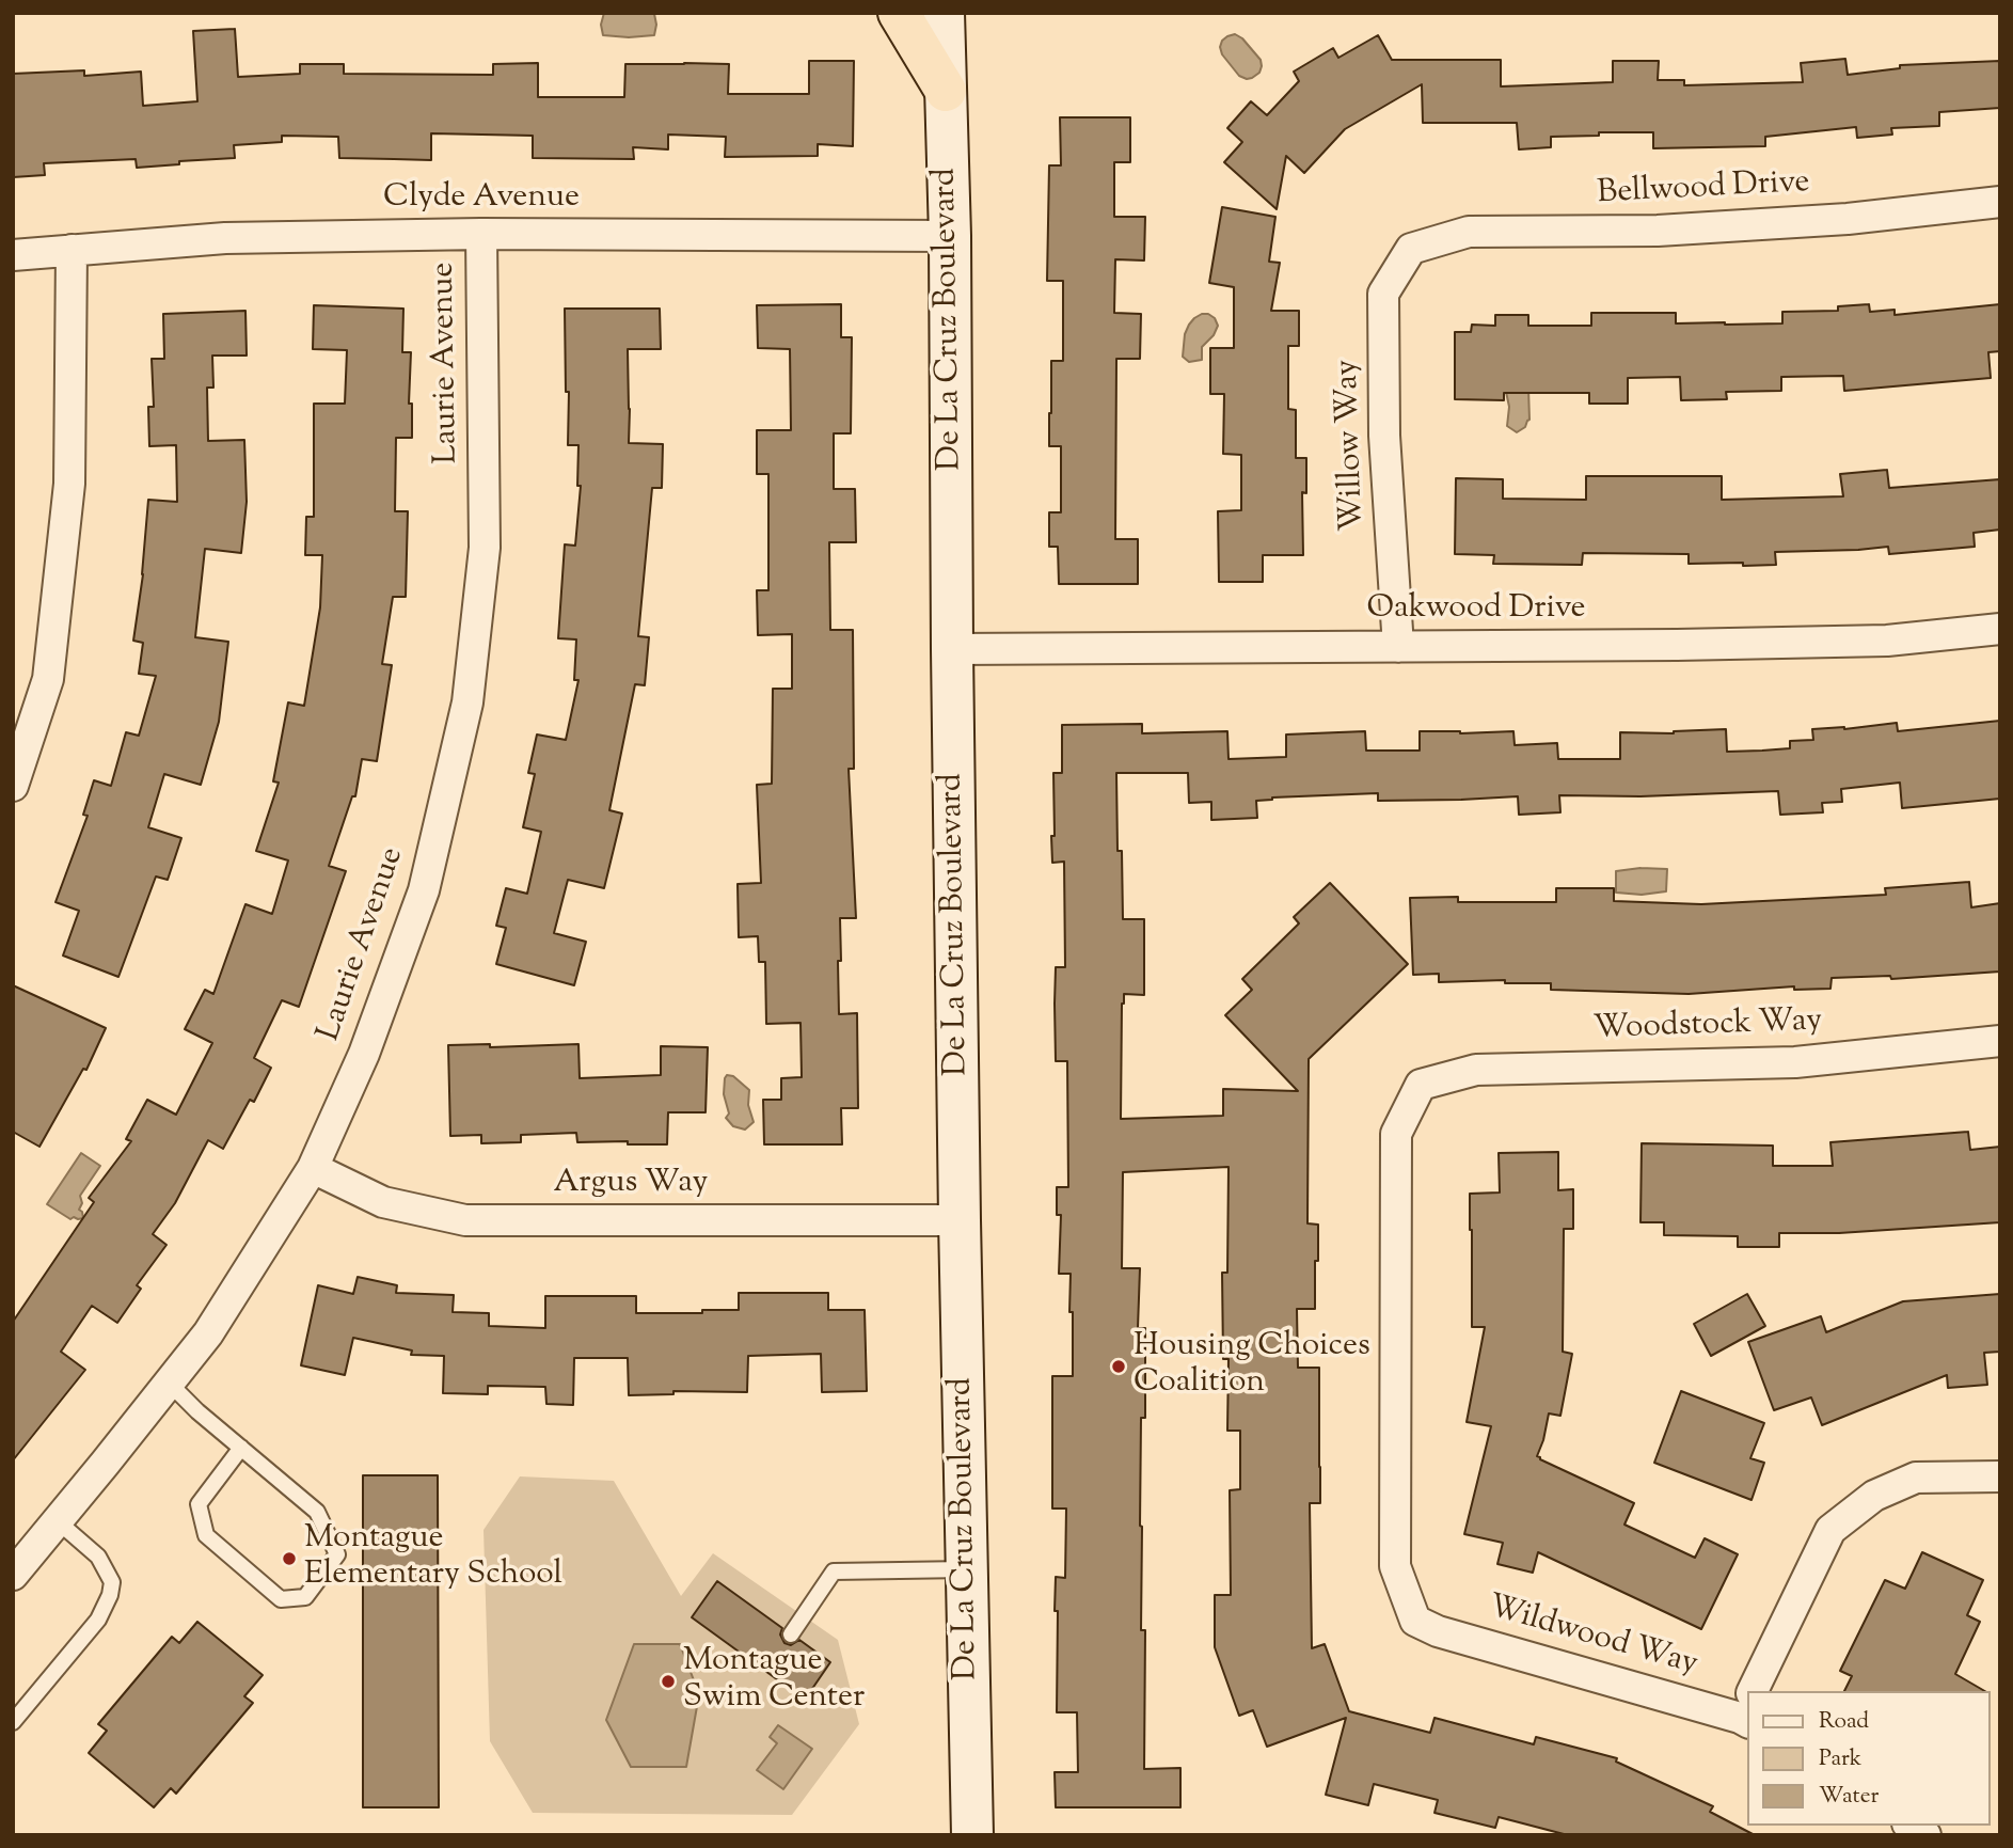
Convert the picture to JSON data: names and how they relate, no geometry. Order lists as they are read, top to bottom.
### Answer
{
  "streets": {
    "main road": ["De La Cruz Boulevard"],
    "street": [
      "Bellwood Drive",
      "Clyde Avenue",
      "Laurie Avenue",
      "Willow Way",
      "Oakwood Drive",
      "Woodstock Way",
      "Argus Way",
      "Wildwood Way"
    ]
  },
  "crossings": [
    ["Bellwood Drive", "Willow Way"],
    ["Clyde Avenue", "De La Cruz Boulevard"],
    ["Clyde Avenue", "Laurie Avenue"],
    ["De La Cruz Boulevard", "Oakwood Drive"],
    ["De La Cruz Boulevard", "Argus Way"],
    ["Laurie Avenue", "Argus Way"],
    ["Willow Way", "Oakwood Drive"],
    ["Woodstock Way", "Wildwood Way"]
  ],
  "places": ["Housing Choices Coalition", "Montague Elementary School", "Montague Swim Center"],
  "legend": ["Road", "Park", "Water"]
}
